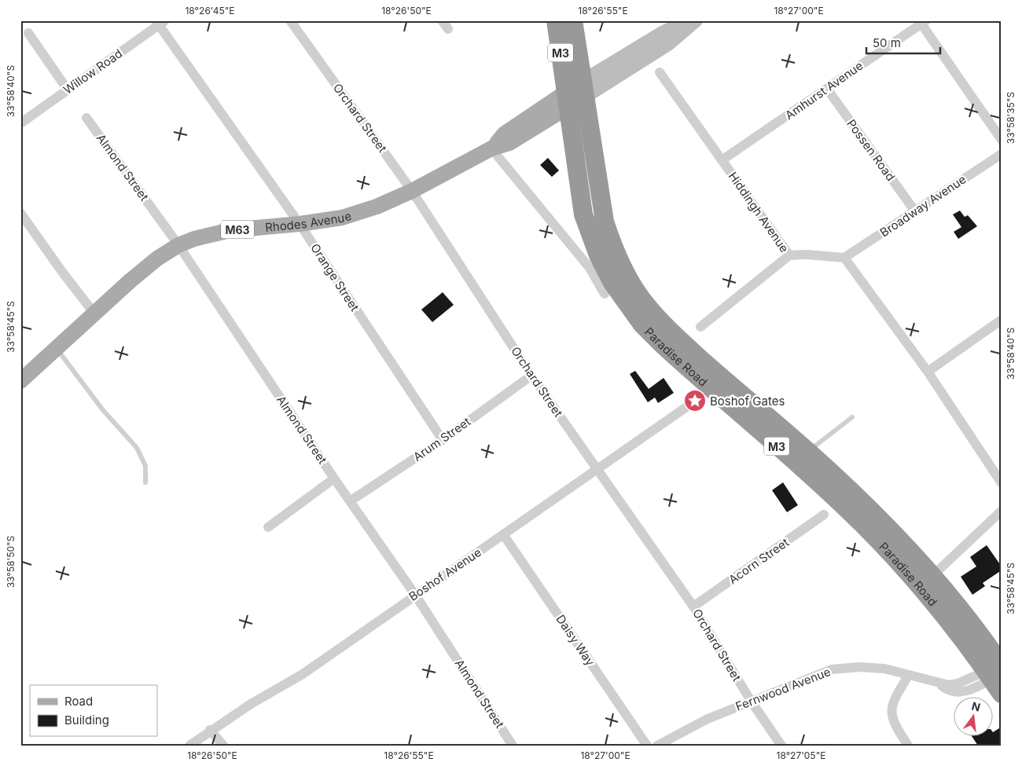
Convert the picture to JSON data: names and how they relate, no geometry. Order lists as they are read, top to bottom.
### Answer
{
  "streets": {
    "highway": ["M3", "Paradise Road"],
    "main road": ["Rhodes Avenue", "M63"],
    "street": [
      "Willow Road",
      "Amhurst Avenue",
      "Orchard Street",
      "Possen Road",
      "Almond Street",
      "Broadway Avenue",
      "Hiddingh Avenue",
      "Orange Street",
      "Arum Street",
      "Acorn Street",
      "Boshof Avenue",
      "Daisy Way",
      "Fernwood Avenue"
    ]
  },
  "crossings": [
    ["M3", "Rhodes Avenue"],
    ["M3", "M63"],
    ["M3", "Paradise Road"],
    ["Willow Road", "Orange Street"],
    ["Amhurst Avenue", "Possen Road"],
    ["Amhurst Avenue", "Hiddingh Avenue"],
    ["Orchard Street", "Rhodes Avenue"],
    ["Orchard Street", "Arum Street"],
    ["Orchard Street", "Acorn Street"],
    ["Orchard Street", "Boshof Avenue"],
    ["Orchard Street", "Fernwood Avenue"],
    ["Possen Road", "Broadway Avenue"],
    ["Almond Street", "Rhodes Avenue"],
    ["Almond Street", "Arum Street"],
    ["Almond Street", "Boshof Avenue"],
    ["Broadway Avenue", "Hiddingh Avenue"],
    ["Rhodes Avenue", "M63"],
    ["Rhodes Avenue", "Orange Street"],
    ["Rhodes Avenue", "Paradise Road"],
    ["M63", "Paradise Road"],
    ["Orange Street", "Arum Street"],
    ["Paradise Road", "Fernwood Avenue"],
    ["Boshof Avenue", "Daisy Way"]
  ],
  "places": {
    "place": ["Boshof Gates"]
  },
  "legend": ["Road", "Building"],
  "scale_bar": "50 m",
  "north": "top",
  "coordinates": [
    "18°26'45\"E",
    "18°26'50\"E",
    "18°26'55\"E",
    "18°27'00\"E",
    "33°58'40\"S",
    "33°58'35\"S",
    "33°58'45\"S",
    "33°58'50\"S",
    "18°27'05\"E"
  ]
}
